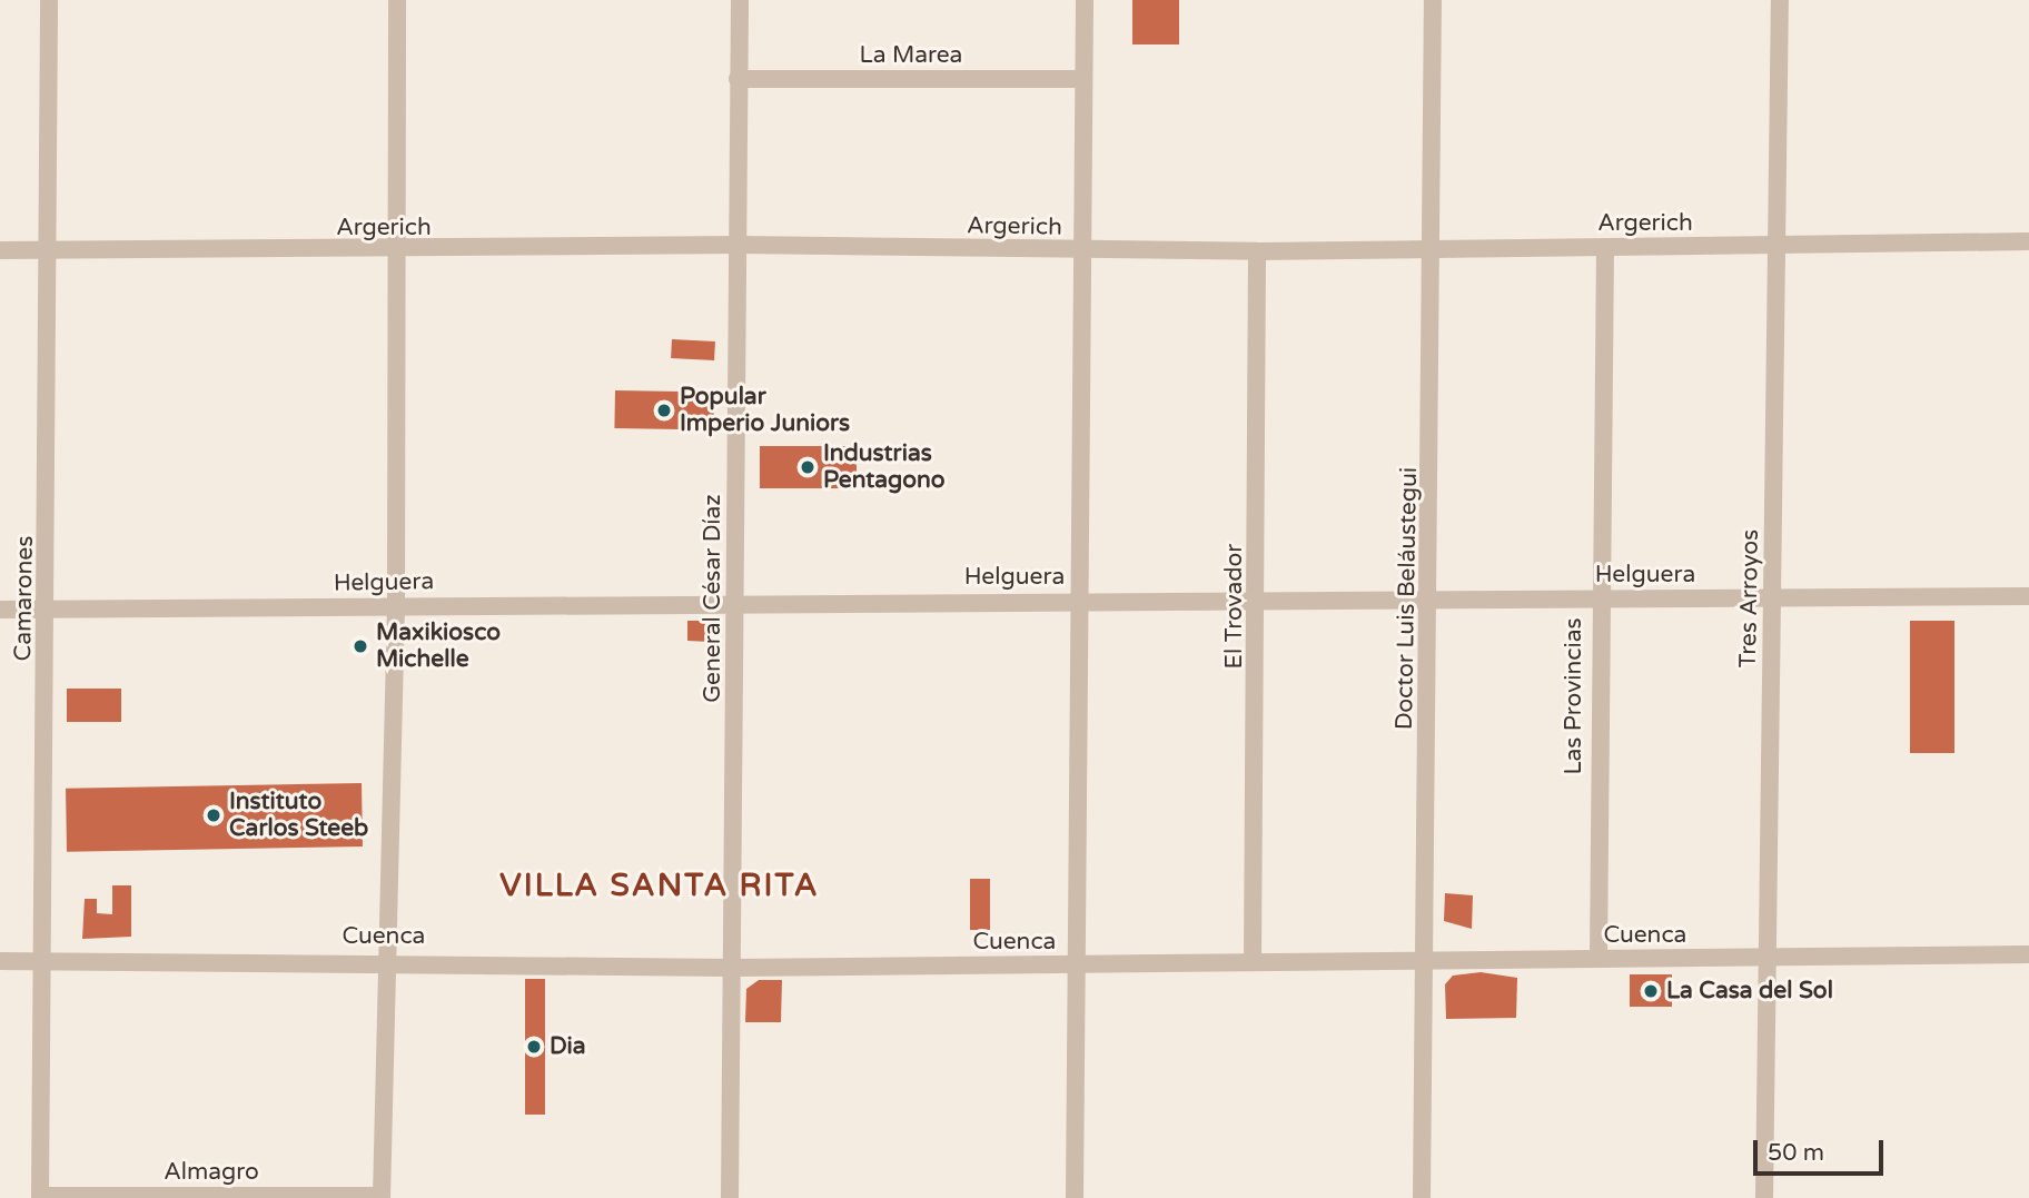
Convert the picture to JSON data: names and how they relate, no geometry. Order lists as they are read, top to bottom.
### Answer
{
  "streets": {
    "street": [
      "La Marea",
      "Argerich",
      "Helguera",
      "Camarones",
      "General César Díaz",
      "Doctor Luis Beláustegui",
      "Tres Arroyos",
      "El Trovador",
      "Las Provincias",
      "Cuenca",
      "Almagro"
    ]
  },
  "crossings": [
    ["La Marea", "General César Díaz"],
    ["Argerich", "Camarones"],
    ["Argerich", "General César Díaz"],
    ["Argerich", "Doctor Luis Beláustegui"],
    ["Argerich", "Tres Arroyos"],
    ["Argerich", "El Trovador"],
    ["Argerich", "Las Provincias"],
    ["Helguera", "Camarones"],
    ["Helguera", "General César Díaz"],
    ["Helguera", "Doctor Luis Beláustegui"],
    ["Helguera", "Tres Arroyos"],
    ["Helguera", "El Trovador"],
    ["Helguera", "Las Provincias"],
    ["Camarones", "Cuenca"],
    ["Camarones", "Almagro"],
    ["General César Díaz", "Cuenca"],
    ["Doctor Luis Beláustegui", "Cuenca"],
    ["Tres Arroyos", "Cuenca"],
    ["El Trovador", "Cuenca"],
    ["Las Provincias", "Cuenca"]
  ],
  "districts": ["VILLA SANTA RITA"],
  "places": [
    "Popular Imperio Juniors",
    "Industrias Pentagono",
    "Maxikiosco Michelle",
    "Instituto Carlos Steeb",
    "La Casa del Sol",
    "Dia"
  ],
  "scale_bar": "50 m"
}
